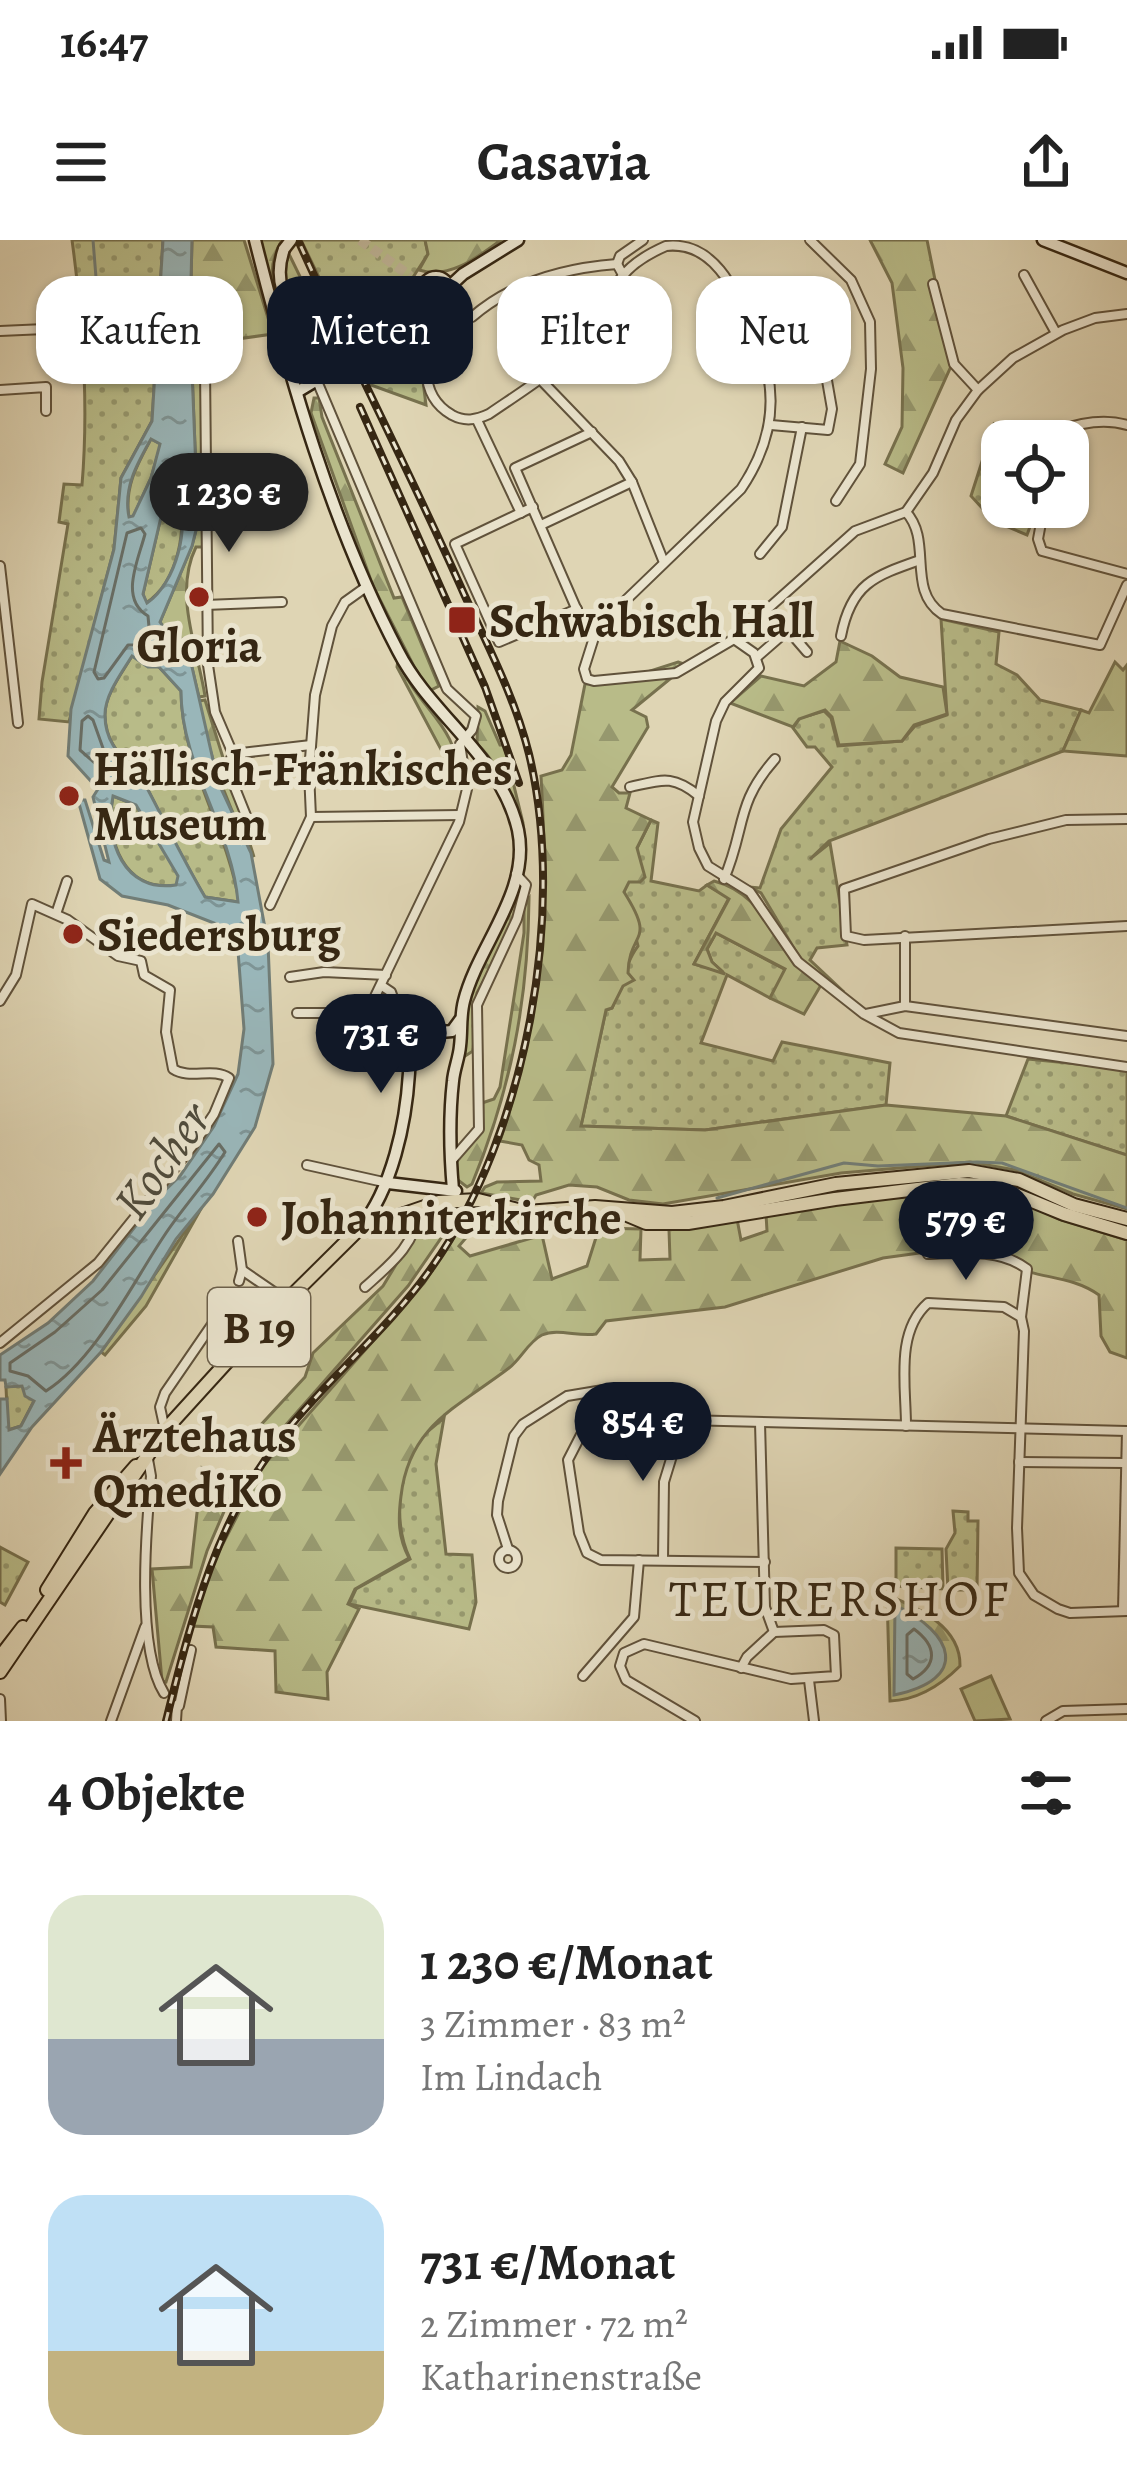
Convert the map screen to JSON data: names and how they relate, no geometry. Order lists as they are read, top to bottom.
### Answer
{
  "streets": {
    "main road": ["B 19"]
  },
  "districts": ["TEURERSHOF"],
  "water": ["Kocher"],
  "places": {
    "other": [
      "Gloria",
      "Hällisch-Fränkisches Museum",
      "Siedersburg",
      "Johanniterkirche"
    ],
    "transit": ["Schwäbisch Hall"],
    "health": ["Ärztehaus QmediKo"]
  },
  "page": {
    "status": "16:47",
    "header": "Casavia",
    "chip": [
      "Kaufen",
      "Mieten",
      "Filter",
      "Neu"
    ],
    "price": [
      "1 230 €",
      "731 €",
      "579 €",
      "854 €"
    ],
    "heading": "4 Objekte",
    "list": [
      {
        "name": "1 230 €/Monat",
        "note": "3 Zimmer · 83 m² · Im Lindach"
      },
      {
        "name": "731 €/Monat",
        "note": "2 Zimmer · 72 m² · Katharinenstraße"
      }
    ]
  }
}
